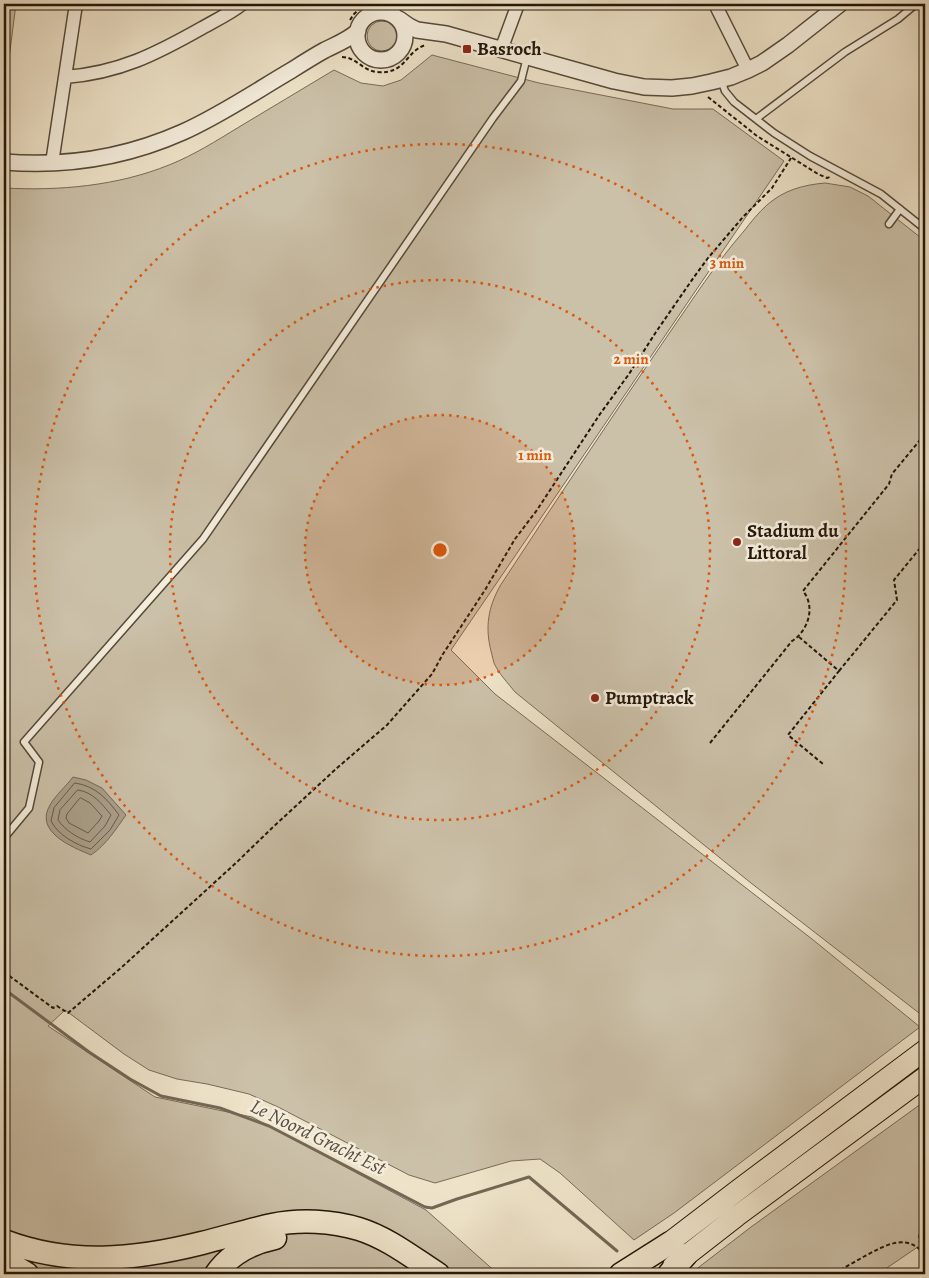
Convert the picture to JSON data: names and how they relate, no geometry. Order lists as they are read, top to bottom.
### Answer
{
  "water": ["Le Noord Gracht Est"],
  "places": {
    "transit": ["Basroch"],
    "other": ["Stadium du Littoral", "Pumptrack"]
  },
  "rings": ["3 min", "2 min", "1 min"]
}
